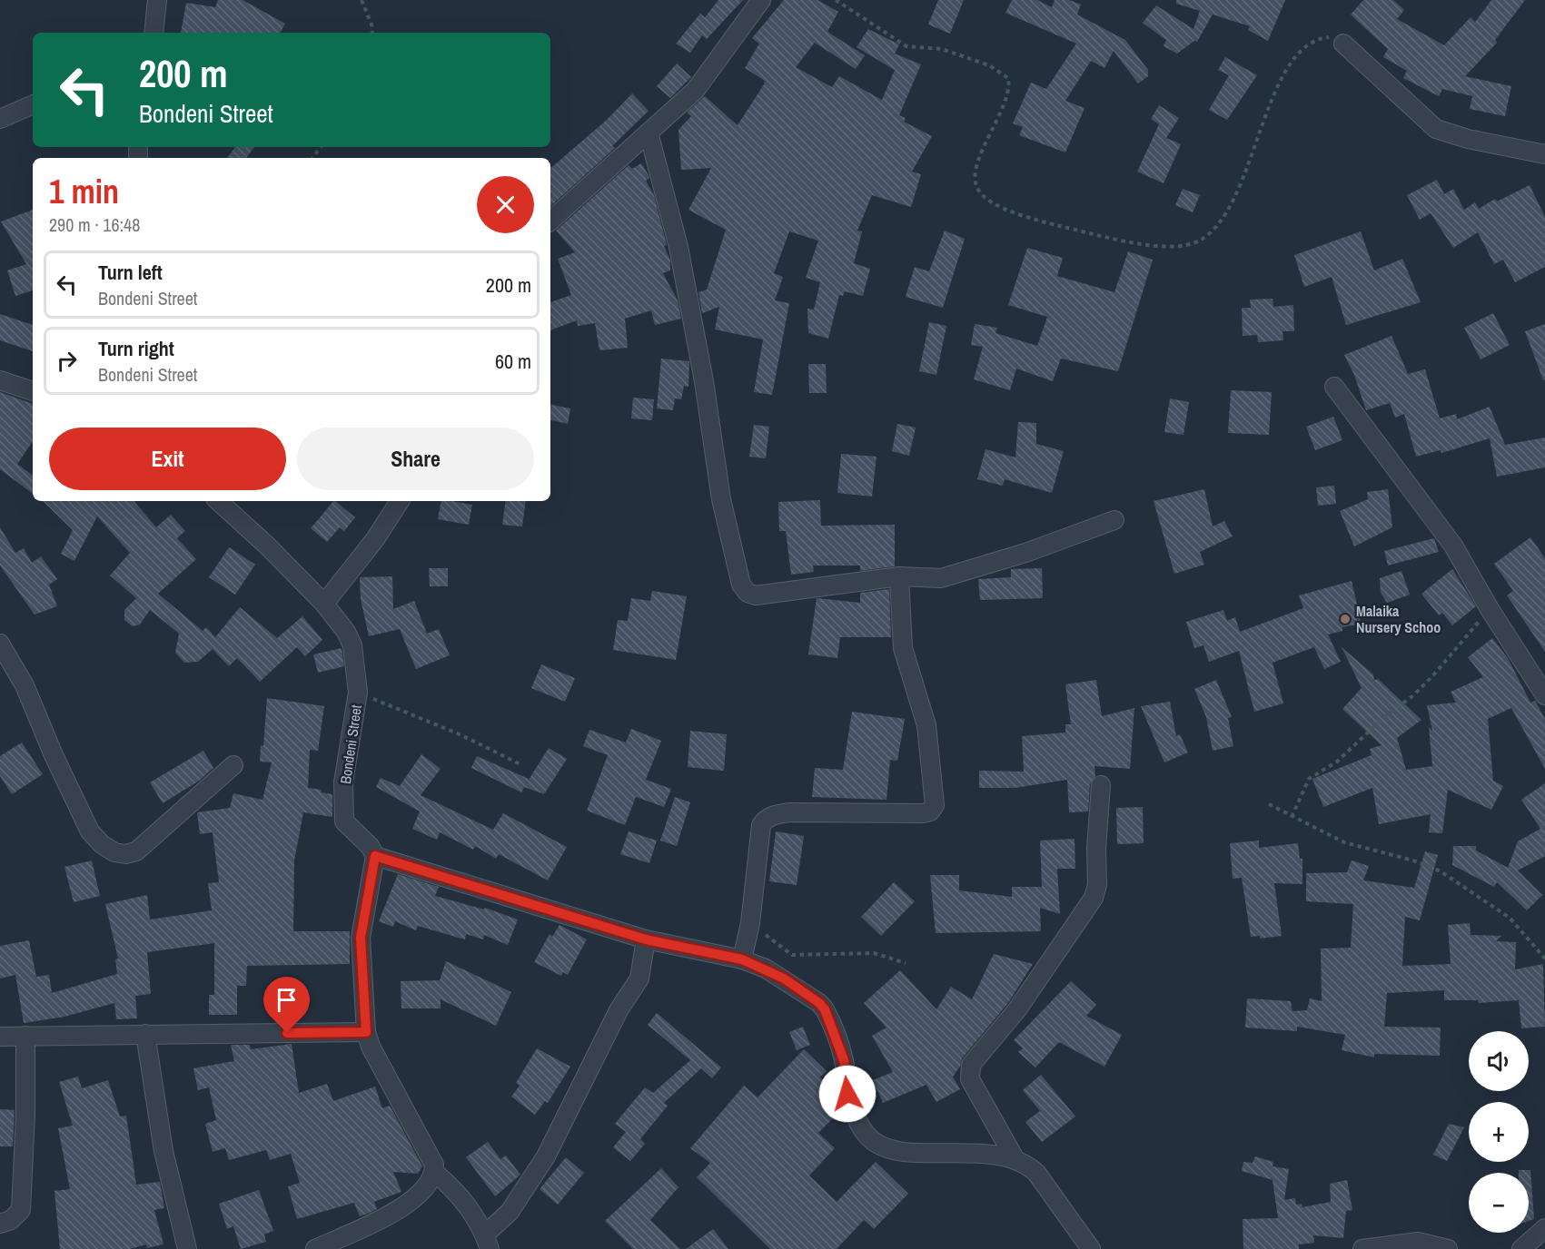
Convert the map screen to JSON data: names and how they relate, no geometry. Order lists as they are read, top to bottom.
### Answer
{
  "streets": {
    "street": ["Bondeni Street"]
  },
  "places": ["Malaika Nursery Schoo"],
  "page": {
    "turn": ["200 m", "Bondeni Street"],
    "heading": ["1 min", "290 m · 16:48"],
    "list": [
      {
        "name": "Turn left",
        "note": "Bondeni Street",
        "value": "200 m"
      },
      {
        "name": "Turn right",
        "note": "Bondeni Street",
        "value": "60 m"
      }
    ],
    "buttons": ["Exit", "Share"],
    "map_buttons": ["+", "−"]
  }
}
